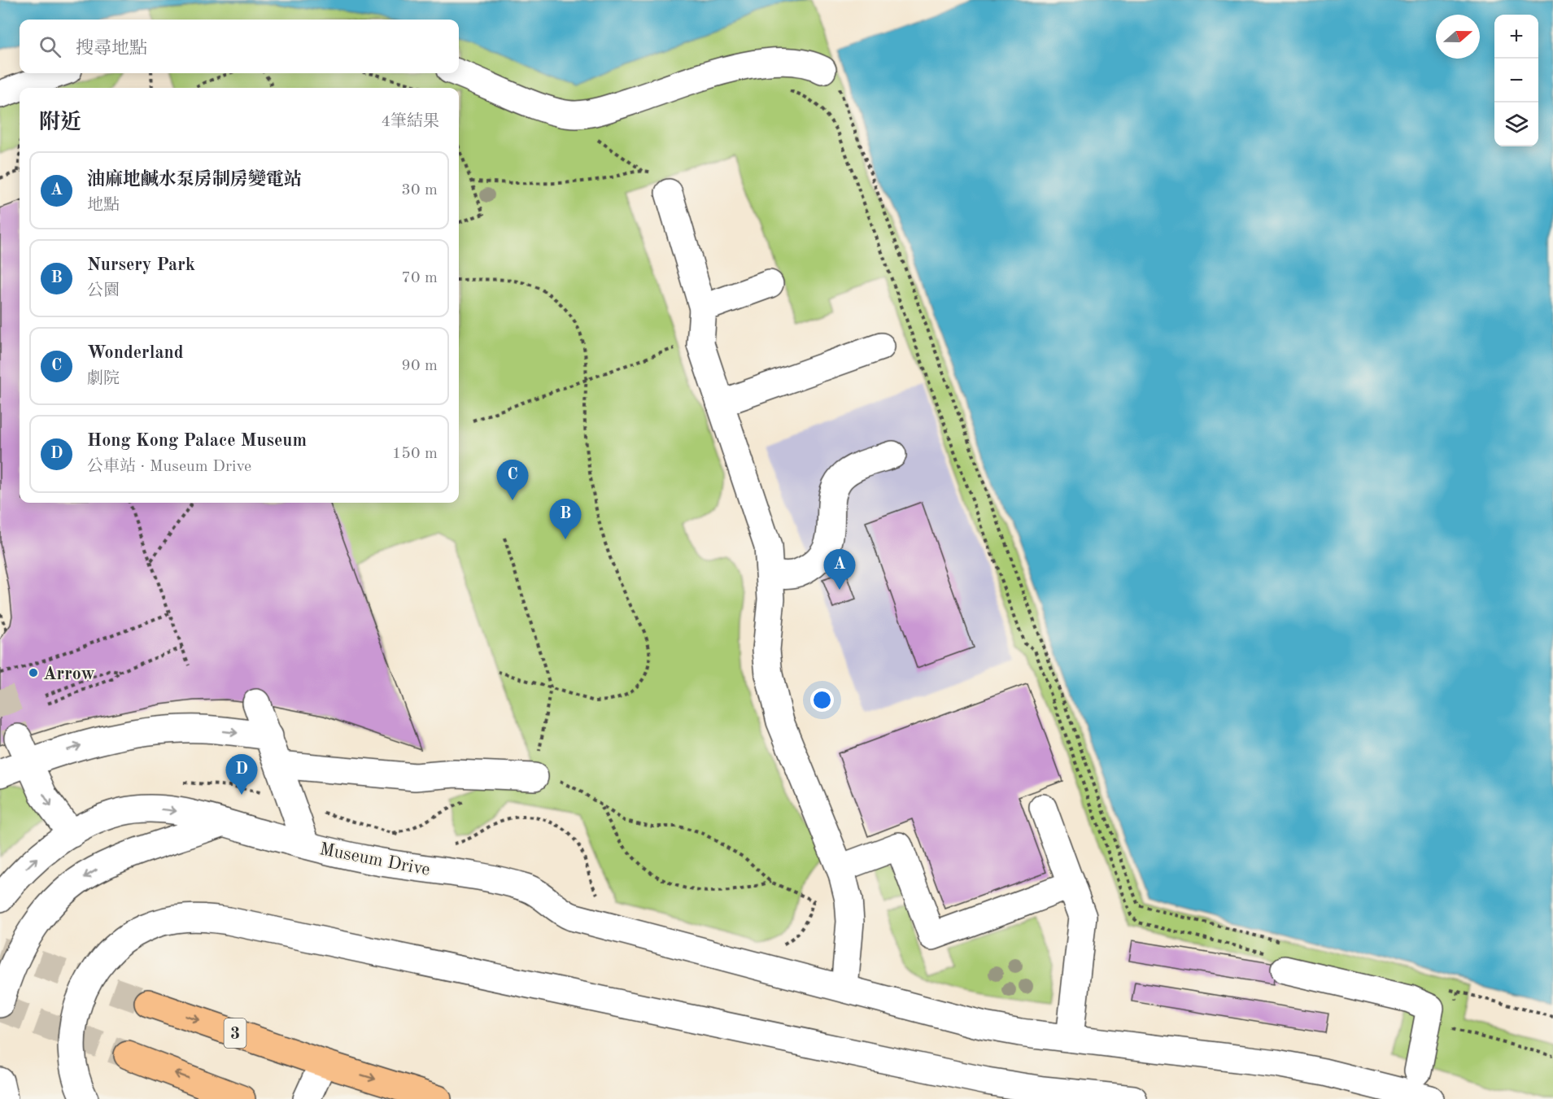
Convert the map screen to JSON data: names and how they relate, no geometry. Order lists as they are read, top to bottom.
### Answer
{
  "streets": {
    "highway": ["3"],
    "street": ["Museum Drive"]
  },
  "places": ["Arrow"],
  "north": "right",
  "page": {
    "map_buttons": ["+", "−"],
    "search": "搜尋地點",
    "heading": ["附近", "4筆結果"],
    "list": [
      {
        "mark": "A",
        "name": "油麻地鹹水泵房制房變電站",
        "note": "地點",
        "value": "30 m"
      },
      {
        "mark": "B",
        "name": "Nursery Park",
        "note": "公園",
        "value": "70 m"
      },
      {
        "mark": "C",
        "name": "Wonderland",
        "note": "劇院",
        "value": "90 m"
      },
      {
        "mark": "D",
        "name": "Hong Kong Palace Museum",
        "note": "公車站 · Museum Drive",
        "value": "150 m"
      }
    ],
    "pins": [
      "C",
      "B",
      "A",
      "D"
    ]
  }
}
